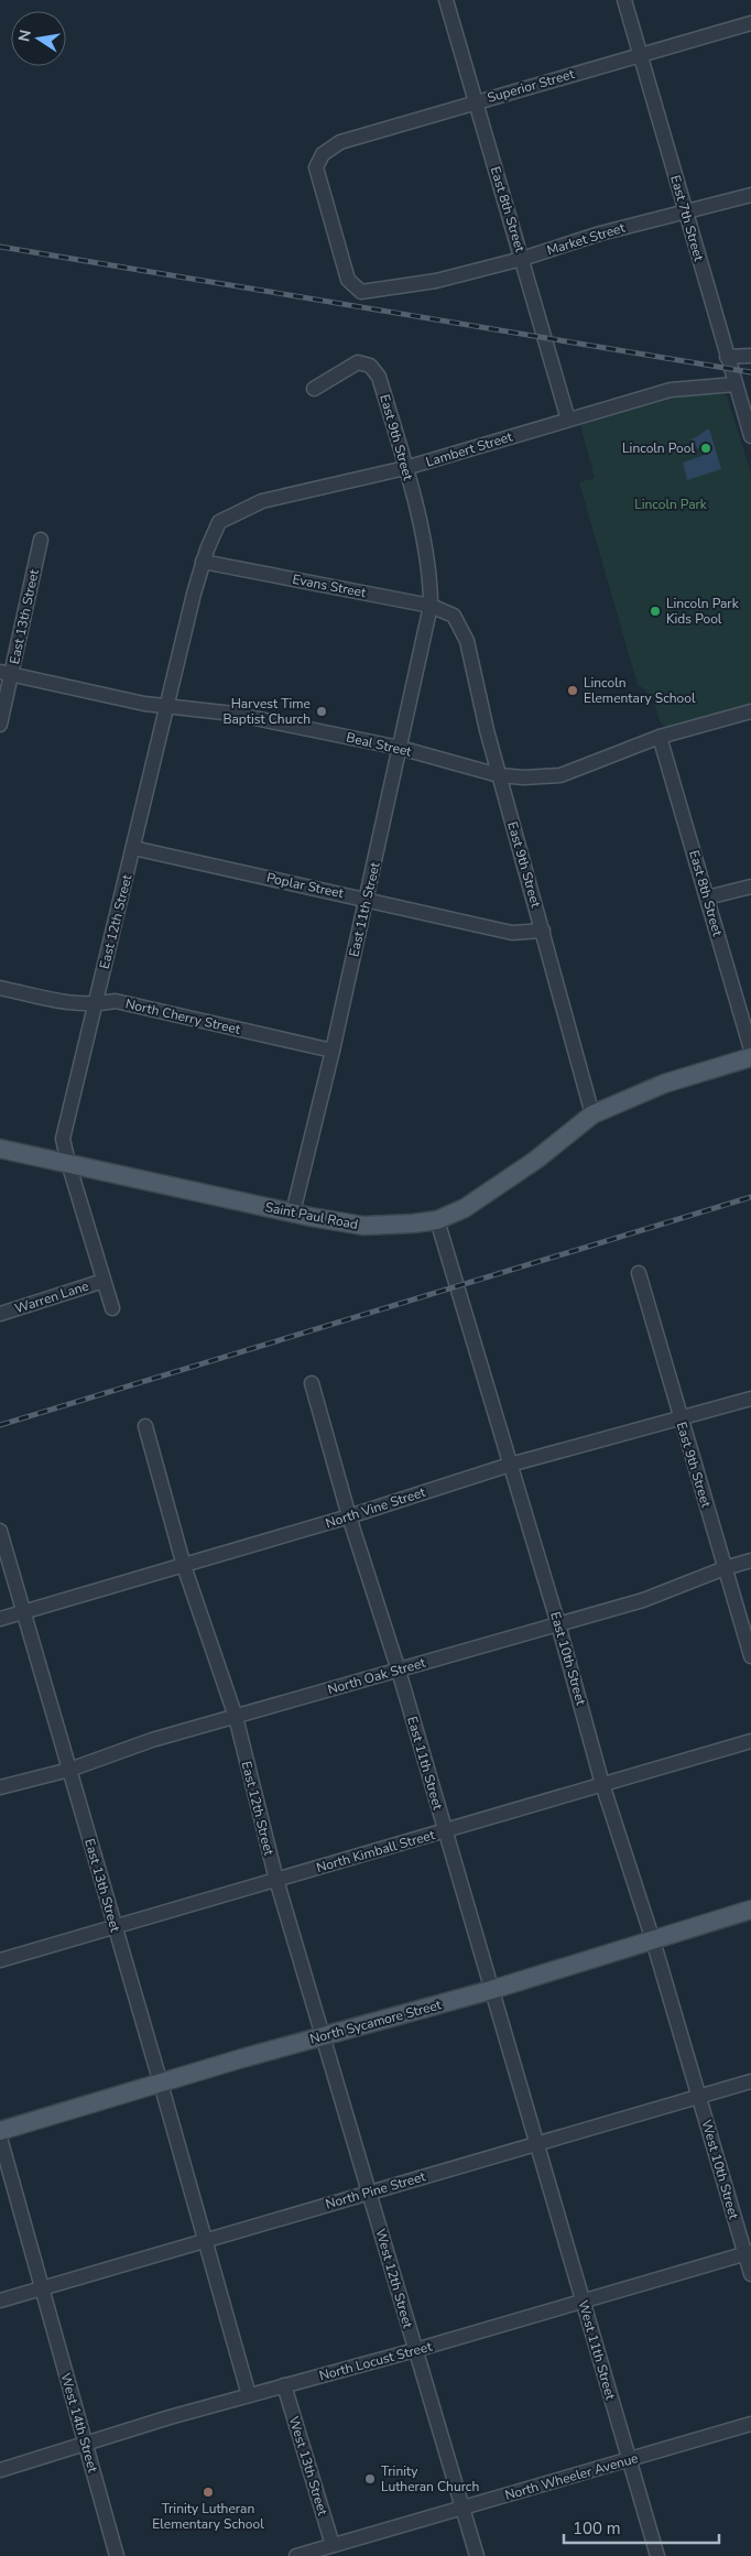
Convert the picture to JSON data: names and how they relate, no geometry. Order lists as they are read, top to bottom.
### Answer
{
  "streets": {
    "main road": ["Saint Paul Road", "North Sycamore Street"],
    "street": [
      "Superior Street",
      "East 8th Street",
      "East 7th Street",
      "Market Street",
      "East 9th Street",
      "Lambert Street",
      "Evans Street",
      "East 13th Street",
      "Beal Street",
      "Poplar Street",
      "East 11th Street",
      "East 12th Street",
      "North Cherry Street",
      "Warren Lane",
      "North Vine Street",
      "East 10th Street",
      "North Oak Street",
      "North Kimball Street",
      "West 10th Street",
      "North Pine Street",
      "West 12th Street",
      "West 11th Street",
      "North Locust Street",
      "West 14th Street",
      "West 13th Street",
      "North Wheeler Avenue"
    ]
  },
  "crossings": [
    ["Superior Street", "East 8th Street"],
    ["Superior Street", "East 7th Street"],
    ["Superior Street", "Market Street"],
    ["East 8th Street", "Market Street"],
    ["East 8th Street", "Lambert Street"],
    ["East 8th Street", "Beal Street"],
    ["East 7th Street", "Market Street"],
    ["East 7th Street", "Lambert Street"],
    ["East 9th Street", "Lambert Street"],
    ["East 9th Street", "Evans Street"],
    ["East 9th Street", "Beal Street"],
    ["East 9th Street", "Poplar Street"],
    ["East 9th Street", "East 11th Street"],
    ["East 9th Street", "Saint Paul Road"],
    ["East 9th Street", "North Vine Street"],
    ["East 9th Street", "North Oak Street"],
    ["Lambert Street", "East 12th Street"],
    ["Evans Street", "East 11th Street"],
    ["Evans Street", "East 12th Street"],
    ["East 13th Street", "Beal Street"],
    ["East 13th Street", "North Vine Street"],
    ["East 13th Street", "North Oak Street"],
    ["East 13th Street", "North Kimball Street"],
    ["East 13th Street", "North Sycamore Street"],
    ["East 13th Street", "North Pine Street"],
    ["Beal Street", "East 11th Street"],
    ["Beal Street", "East 12th Street"],
    ["Poplar Street", "East 11th Street"],
    ["Poplar Street", "East 12th Street"],
    ["East 11th Street", "North Cherry Street"],
    ["East 11th Street", "Saint Paul Road"],
    ["East 11th Street", "North Vine Street"],
    ["East 11th Street", "North Oak Street"],
    ["East 11th Street", "North Kimball Street"],
    ["East 11th Street", "North Sycamore Street"],
    ["East 11th Street", "North Pine Street"],
    ["East 11th Street", "West 11th Street"],
    ["East 12th Street", "North Cherry Street"],
    ["East 12th Street", "Saint Paul Road"],
    ["East 12th Street", "Warren Lane"],
    ["East 12th Street", "North Vine Street"],
    ["East 12th Street", "North Oak Street"],
    ["East 12th Street", "North Kimball Street"],
    ["East 12th Street", "North Sycamore Street"],
    ["East 12th Street", "North Pine Street"],
    ["East 12th Street", "West 12th Street"],
    ["Saint Paul Road", "East 10th Street"],
    ["North Vine Street", "East 10th Street"],
    ["East 10th Street", "North Oak Street"],
    ["East 10th Street", "North Kimball Street"],
    ["East 10th Street", "North Sycamore Street"],
    ["East 10th Street", "West 10th Street"],
    ["East 10th Street", "North Pine Street"],
    ["West 10th Street", "North Pine Street"],
    ["West 10th Street", "North Locust Street"],
    ["North Pine Street", "West 12th Street"],
    ["North Pine Street", "West 11th Street"],
    ["North Pine Street", "West 14th Street"],
    ["West 12th Street", "North Locust Street"],
    ["West 12th Street", "North Wheeler Avenue"],
    ["West 11th Street", "North Locust Street"],
    ["West 11th Street", "North Wheeler Avenue"],
    ["North Locust Street", "West 14th Street"],
    ["North Locust Street", "West 13th Street"],
    ["West 13th Street", "North Wheeler Avenue"]
  ],
  "parks": ["Lincoln Park"],
  "places": [
    "Lincoln Pool",
    "Lincoln Park Kids Pool",
    "Lincoln Elementary School",
    "Harvest Time Baptist Church",
    "Trinity Lutheran Church",
    "Trinity Lutheran Elementary School"
  ],
  "scale_bar": "100 m",
  "north": "left"
}
